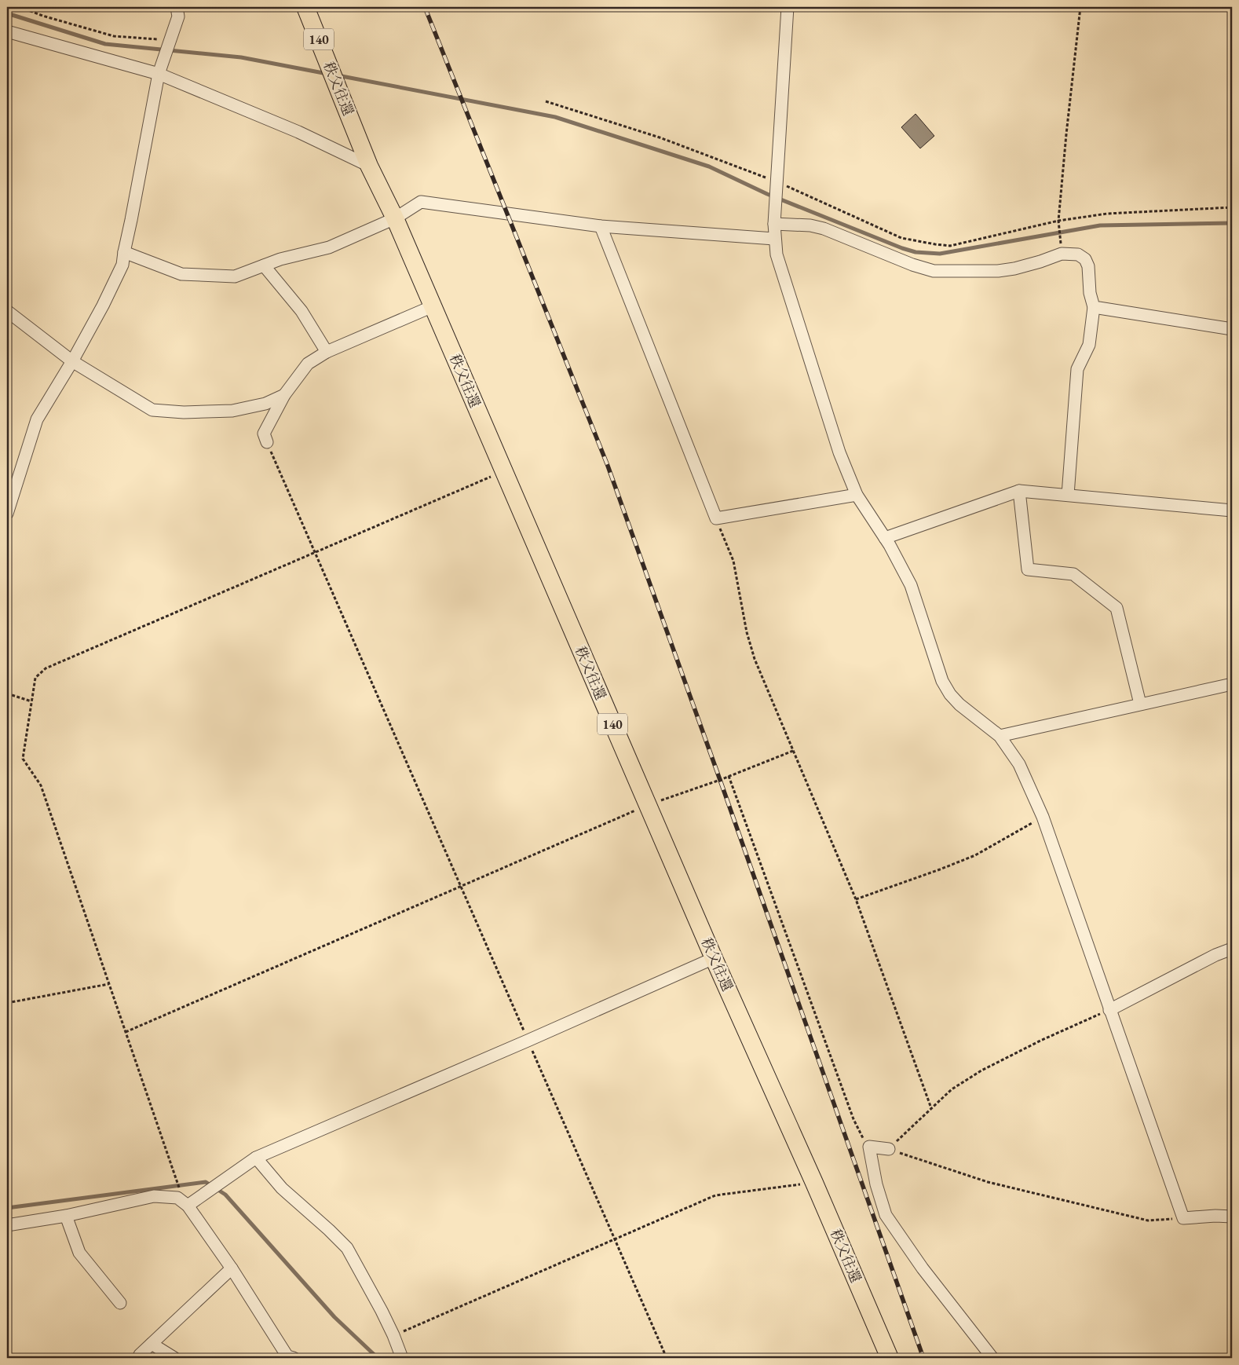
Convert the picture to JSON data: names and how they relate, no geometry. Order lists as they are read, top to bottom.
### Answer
{
  "streets": {
    "highway": ["140", "秩父往還"]
  }
}
